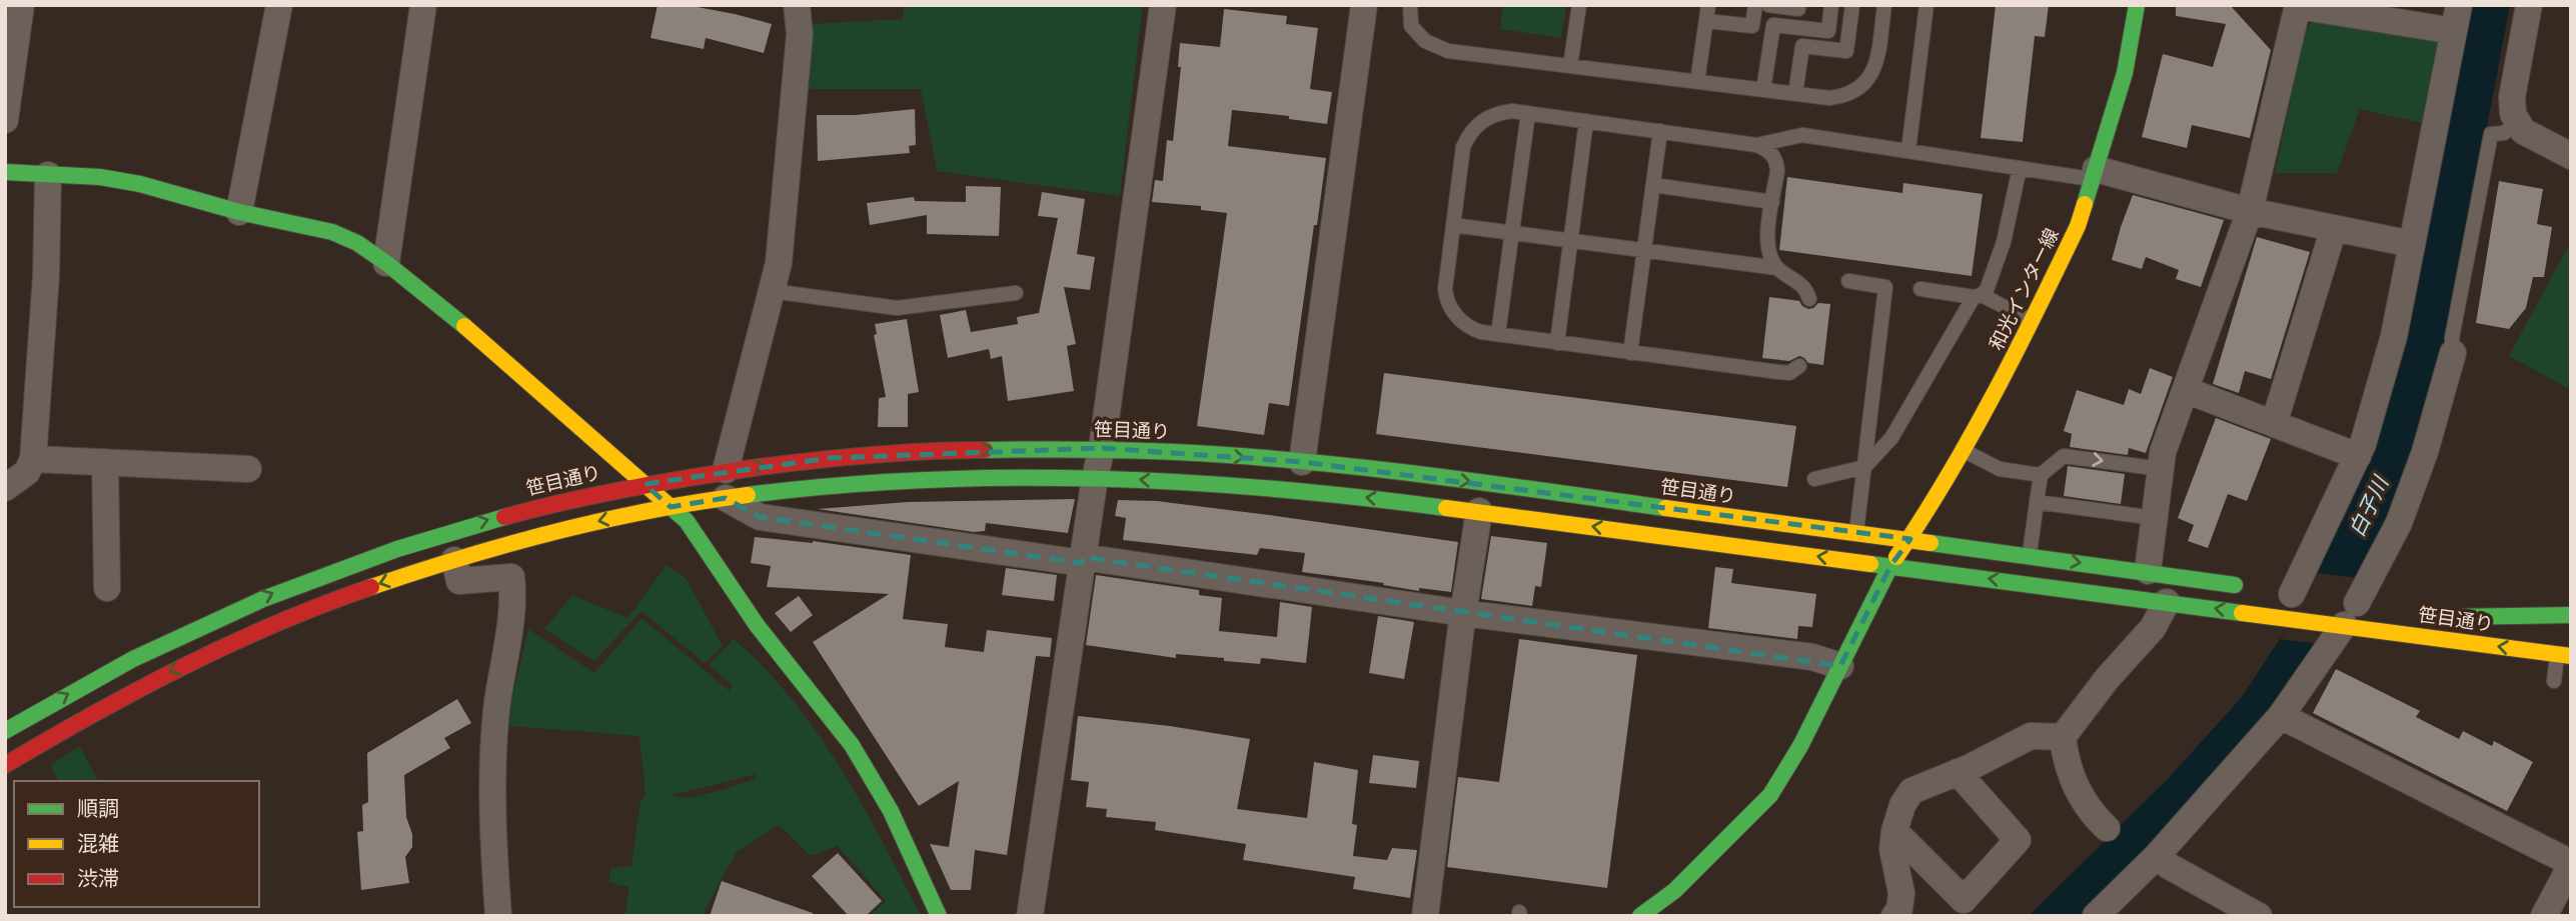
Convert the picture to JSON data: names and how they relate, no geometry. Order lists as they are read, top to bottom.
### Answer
{
  "streets": {
    "main road": ["和光インター線", "笹目通り"]
  },
  "crossings": [
    ["和光インター線", "笹目通り"]
  ],
  "water": ["白子川"],
  "legend": ["順調", "混雑", "渋滞"]
}
